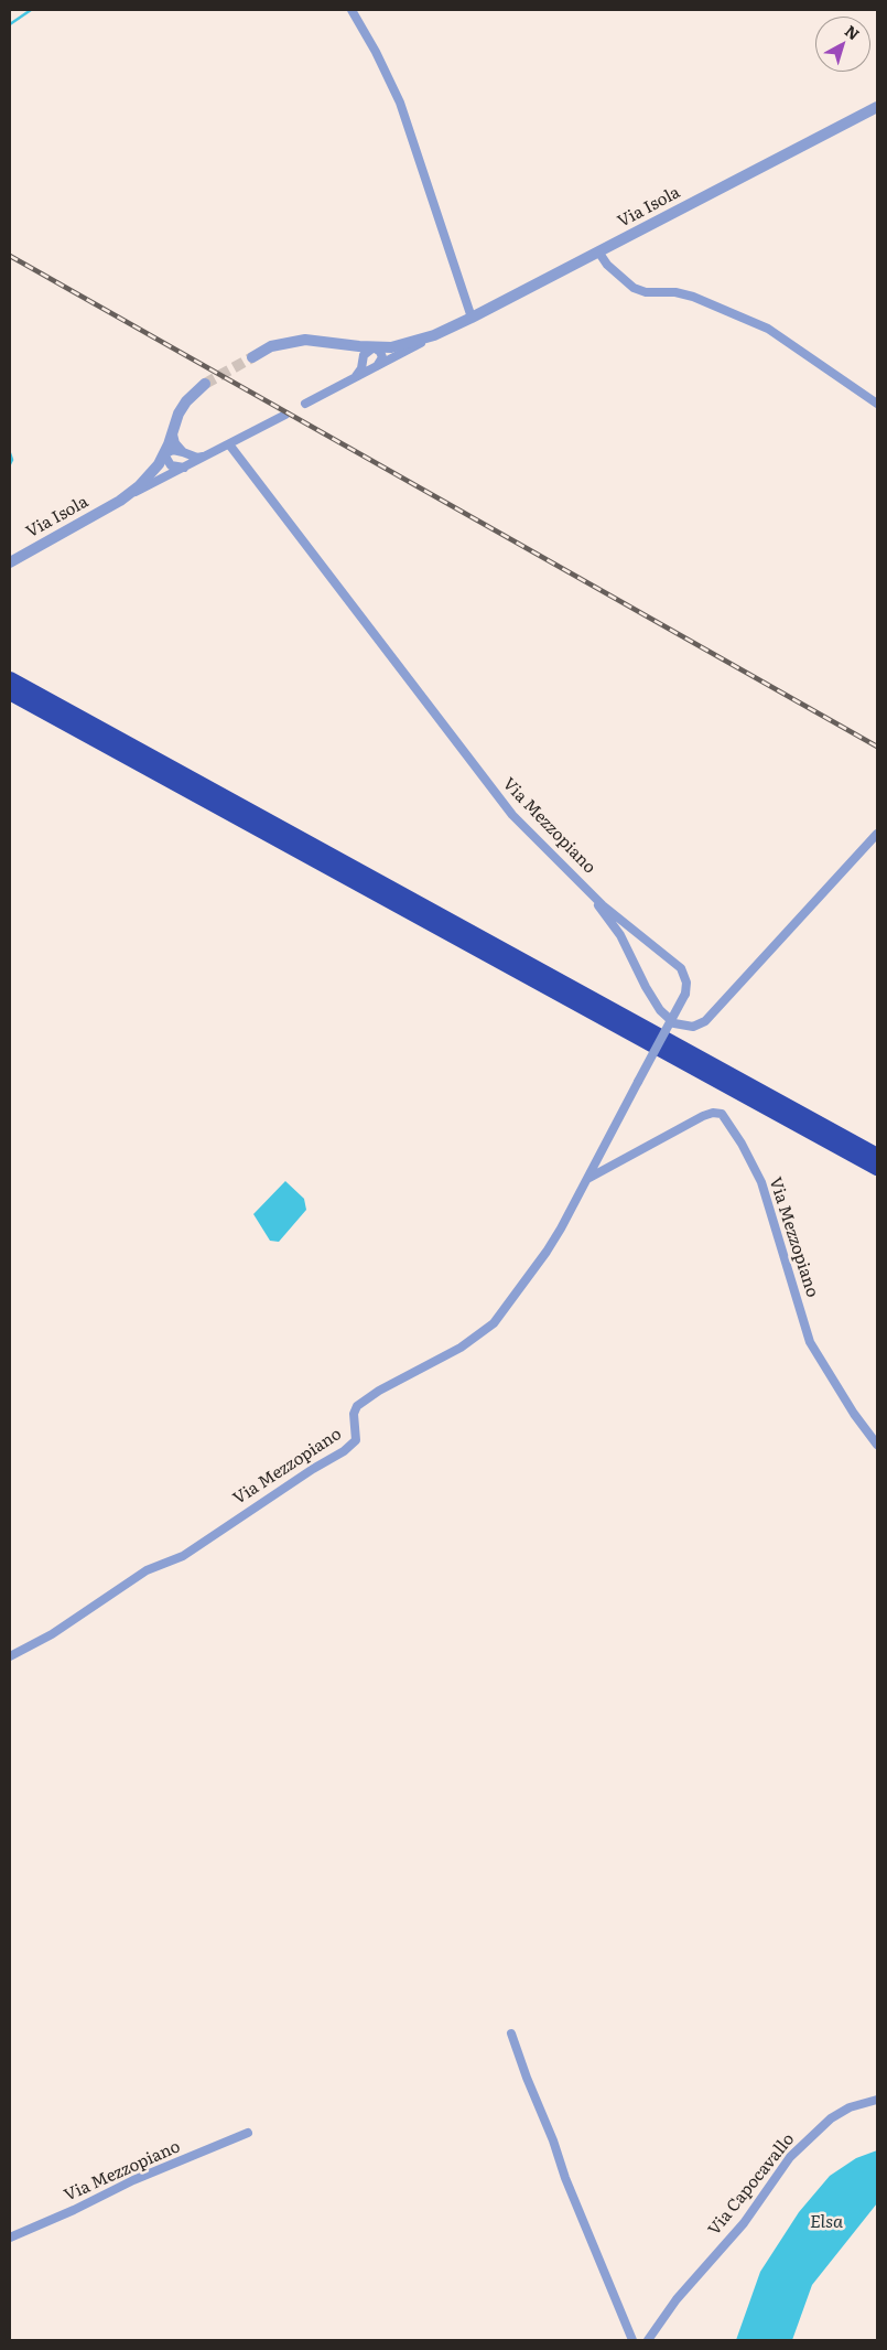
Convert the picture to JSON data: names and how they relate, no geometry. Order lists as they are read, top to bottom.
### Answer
{
  "streets": {
    "street": ["Via Isola", "Via Mezzopiano", "Via Capocavallo"]
  },
  "crossings": [
    ["Via Isola", "Via Mezzopiano"]
  ],
  "water": ["Elsa"],
  "north": "top right"
}
